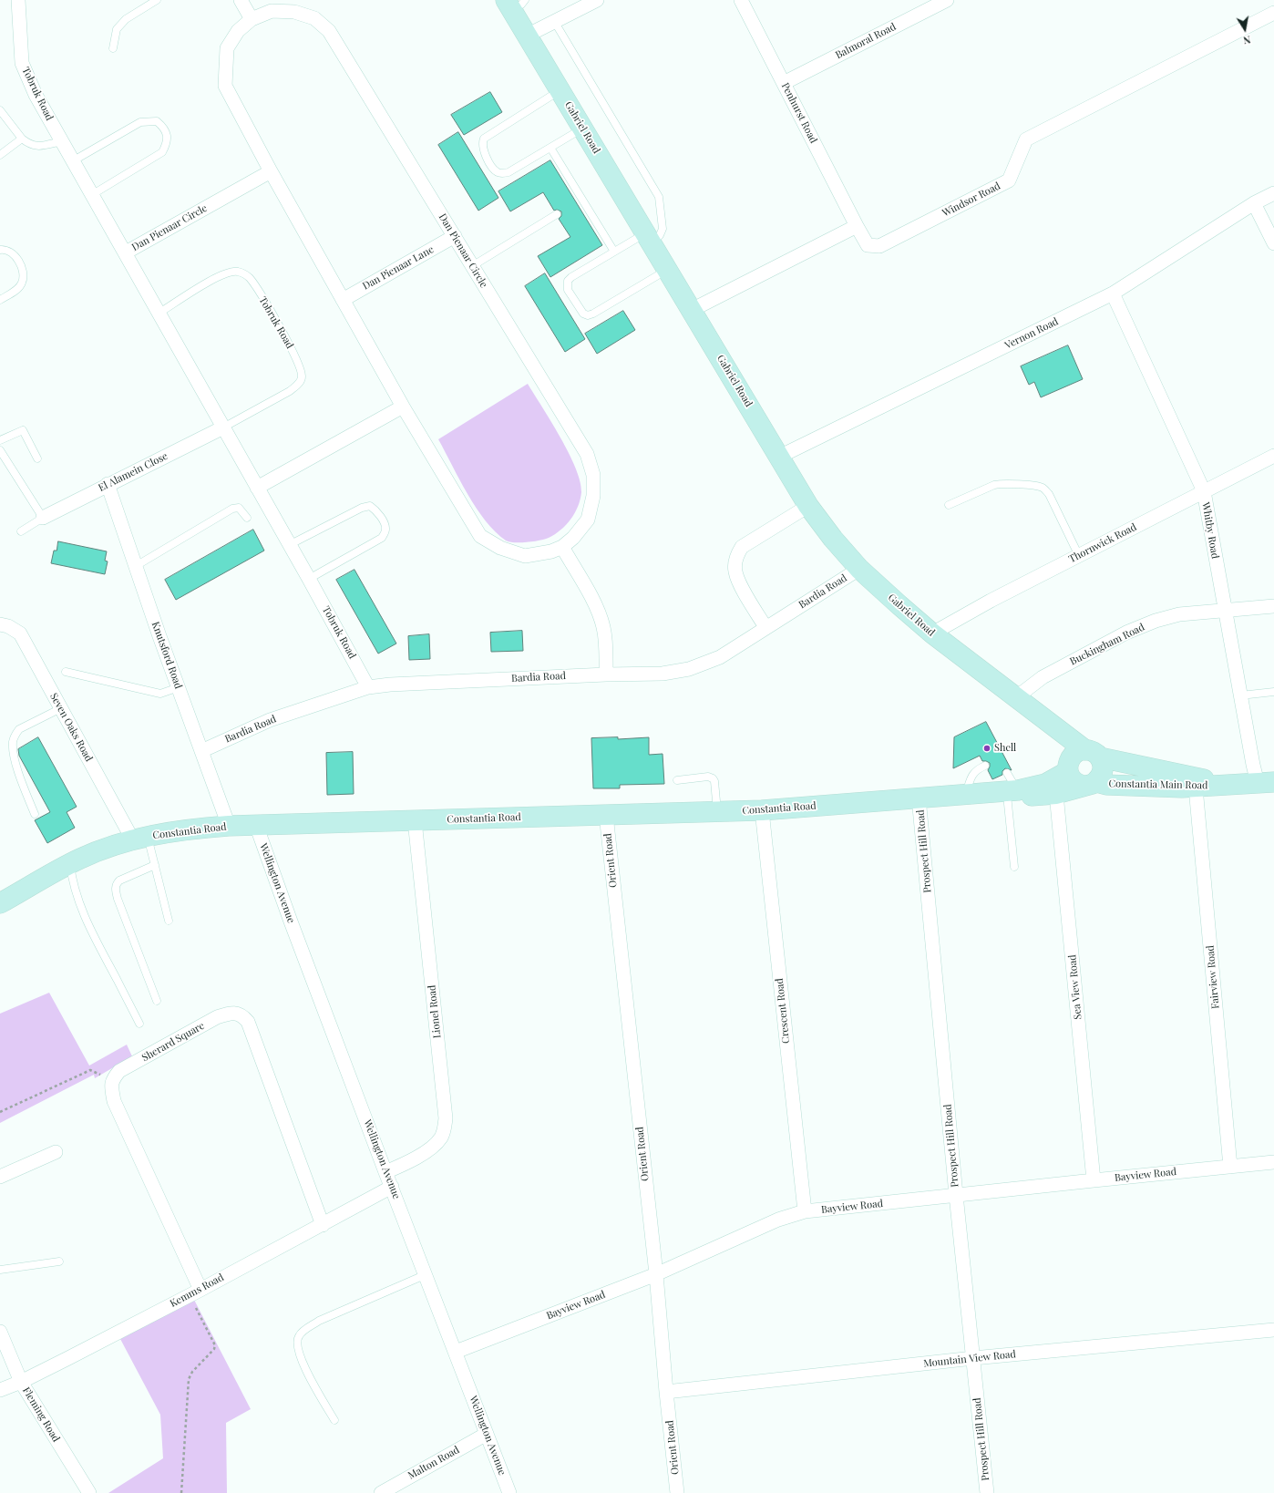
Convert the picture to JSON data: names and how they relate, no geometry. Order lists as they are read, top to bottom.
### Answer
{
  "streets": {
    "main road": ["Gabriel Road", "Constantia Main Road", "Constantia Road"],
    "street": [
      "Balmoral Road",
      "Tobruk Road",
      "Penhurst Road",
      "Windsor Road",
      "Dan Pienaar Circle",
      "Dan Pienaar Lane",
      "Vernon Road",
      "El Alamein Close",
      "Whitby Road",
      "Thornwick Road",
      "Bardia Road",
      "Buckingham Road",
      "Knutsford Road",
      "Seven Oaks Road",
      "Prospect Hill Road",
      "Orient Road",
      "Wellington Avenue",
      "Fairview Road",
      "Sea View Road",
      "Crescent Road",
      "Lionel Road",
      "Sherard Square",
      "Bayview Road",
      "Kemms Road",
      "Mountain View Road",
      "Fleming Road",
      "Malton Road"
    ]
  },
  "crossings": [
    ["Balmoral Road", "Penhurst Road"],
    ["Tobruk Road", "Dan Pienaar Circle"],
    ["Tobruk Road", "El Alamein Close"],
    ["Tobruk Road", "Bardia Road"],
    ["Penhurst Road", "Windsor Road"],
    ["Gabriel Road", "Vernon Road"],
    ["Gabriel Road", "Thornwick Road"],
    ["Gabriel Road", "Bardia Road"],
    ["Gabriel Road", "Buckingham Road"],
    ["Gabriel Road", "Constantia Main Road"],
    ["Gabriel Road", "Constantia Road"],
    ["Dan Pienaar Circle", "Dan Pienaar Lane"],
    ["Vernon Road", "Whitby Road"],
    ["El Alamein Close", "Knutsford Road"],
    ["Whitby Road", "Thornwick Road"],
    ["Whitby Road", "Buckingham Road"],
    ["Whitby Road", "Constantia Main Road"],
    ["Bardia Road", "Knutsford Road"],
    ["Knutsford Road", "Constantia Road"],
    ["Seven Oaks Road", "Constantia Road"],
    ["Constantia Main Road", "Constantia Road"],
    ["Constantia Main Road", "Fairview Road"],
    ["Constantia Road", "Prospect Hill Road"],
    ["Constantia Road", "Orient Road"],
    ["Constantia Road", "Wellington Avenue"],
    ["Constantia Road", "Sea View Road"],
    ["Constantia Road", "Crescent Road"],
    ["Constantia Road", "Lionel Road"],
    ["Prospect Hill Road", "Bayview Road"],
    ["Prospect Hill Road", "Mountain View Road"],
    ["Orient Road", "Bayview Road"],
    ["Orient Road", "Mountain View Road"],
    ["Wellington Avenue", "Lionel Road"],
    ["Wellington Avenue", "Bayview Road"],
    ["Wellington Avenue", "Kemms Road"],
    ["Wellington Avenue", "Malton Road"],
    ["Fairview Road", "Bayview Road"],
    ["Sea View Road", "Bayview Road"],
    ["Crescent Road", "Bayview Road"],
    ["Sherard Square", "Kemms Road"],
    ["Kemms Road", "Fleming Road"]
  ],
  "places": ["Shell"],
  "north": "bottom"
}
